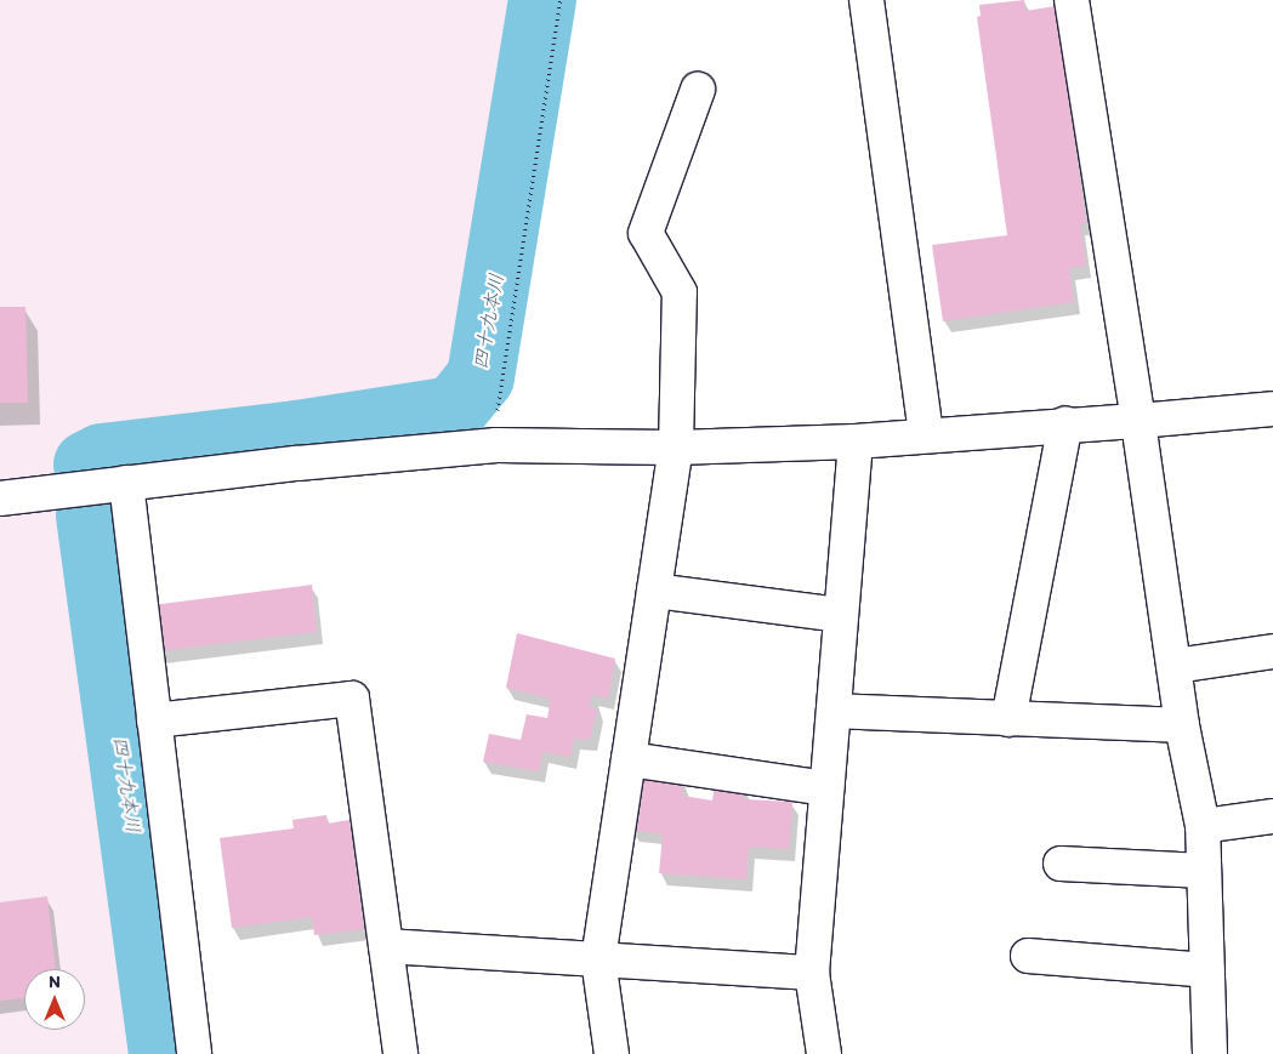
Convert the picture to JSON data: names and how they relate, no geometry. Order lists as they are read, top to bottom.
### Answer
{
  "water": ["四十九本川"],
  "north": "top"
}
